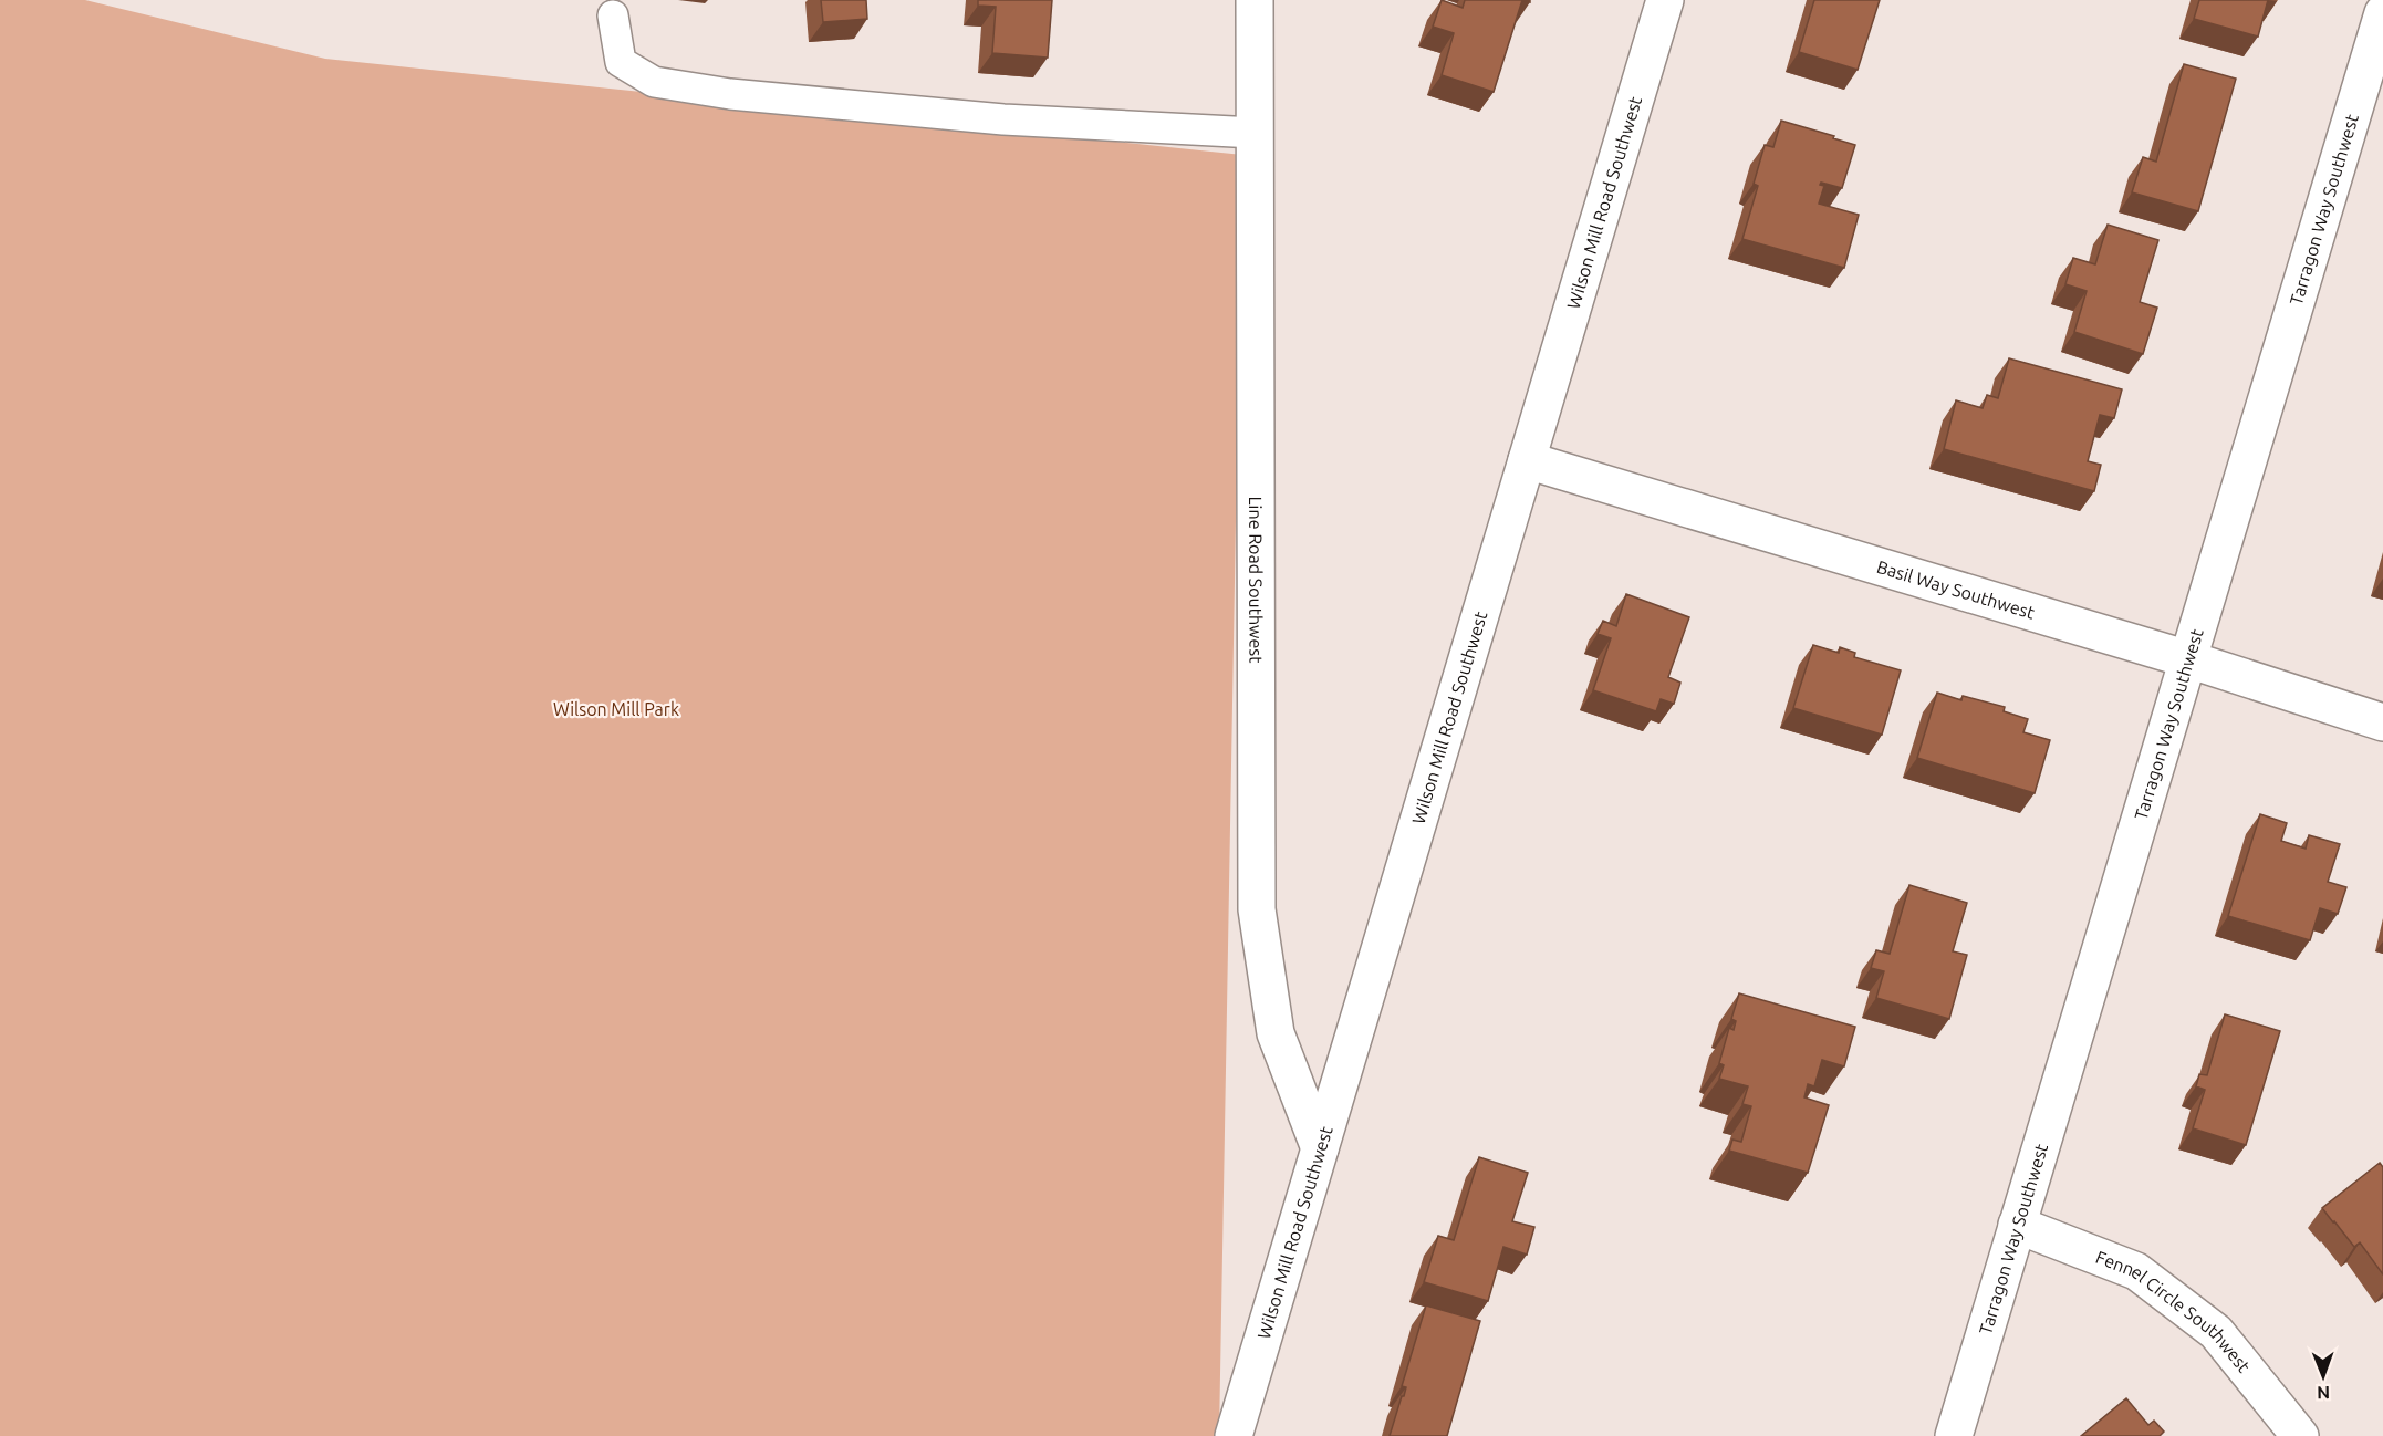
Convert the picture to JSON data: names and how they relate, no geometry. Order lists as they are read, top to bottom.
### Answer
{
  "streets": {
    "street": [
      "Wilson Mill Road Southwest",
      "Tarragon Way Southwest",
      "Line Road Southwest",
      "Basil Way Southwest",
      "Fennel Circle Southwest"
    ]
  },
  "crossings": [
    ["Wilson Mill Road Southwest", "Line Road Southwest"],
    ["Wilson Mill Road Southwest", "Basil Way Southwest"],
    ["Tarragon Way Southwest", "Basil Way Southwest"],
    ["Tarragon Way Southwest", "Fennel Circle Southwest"]
  ],
  "parks": ["Wilson Mill Park"],
  "north": "bottom"
}
